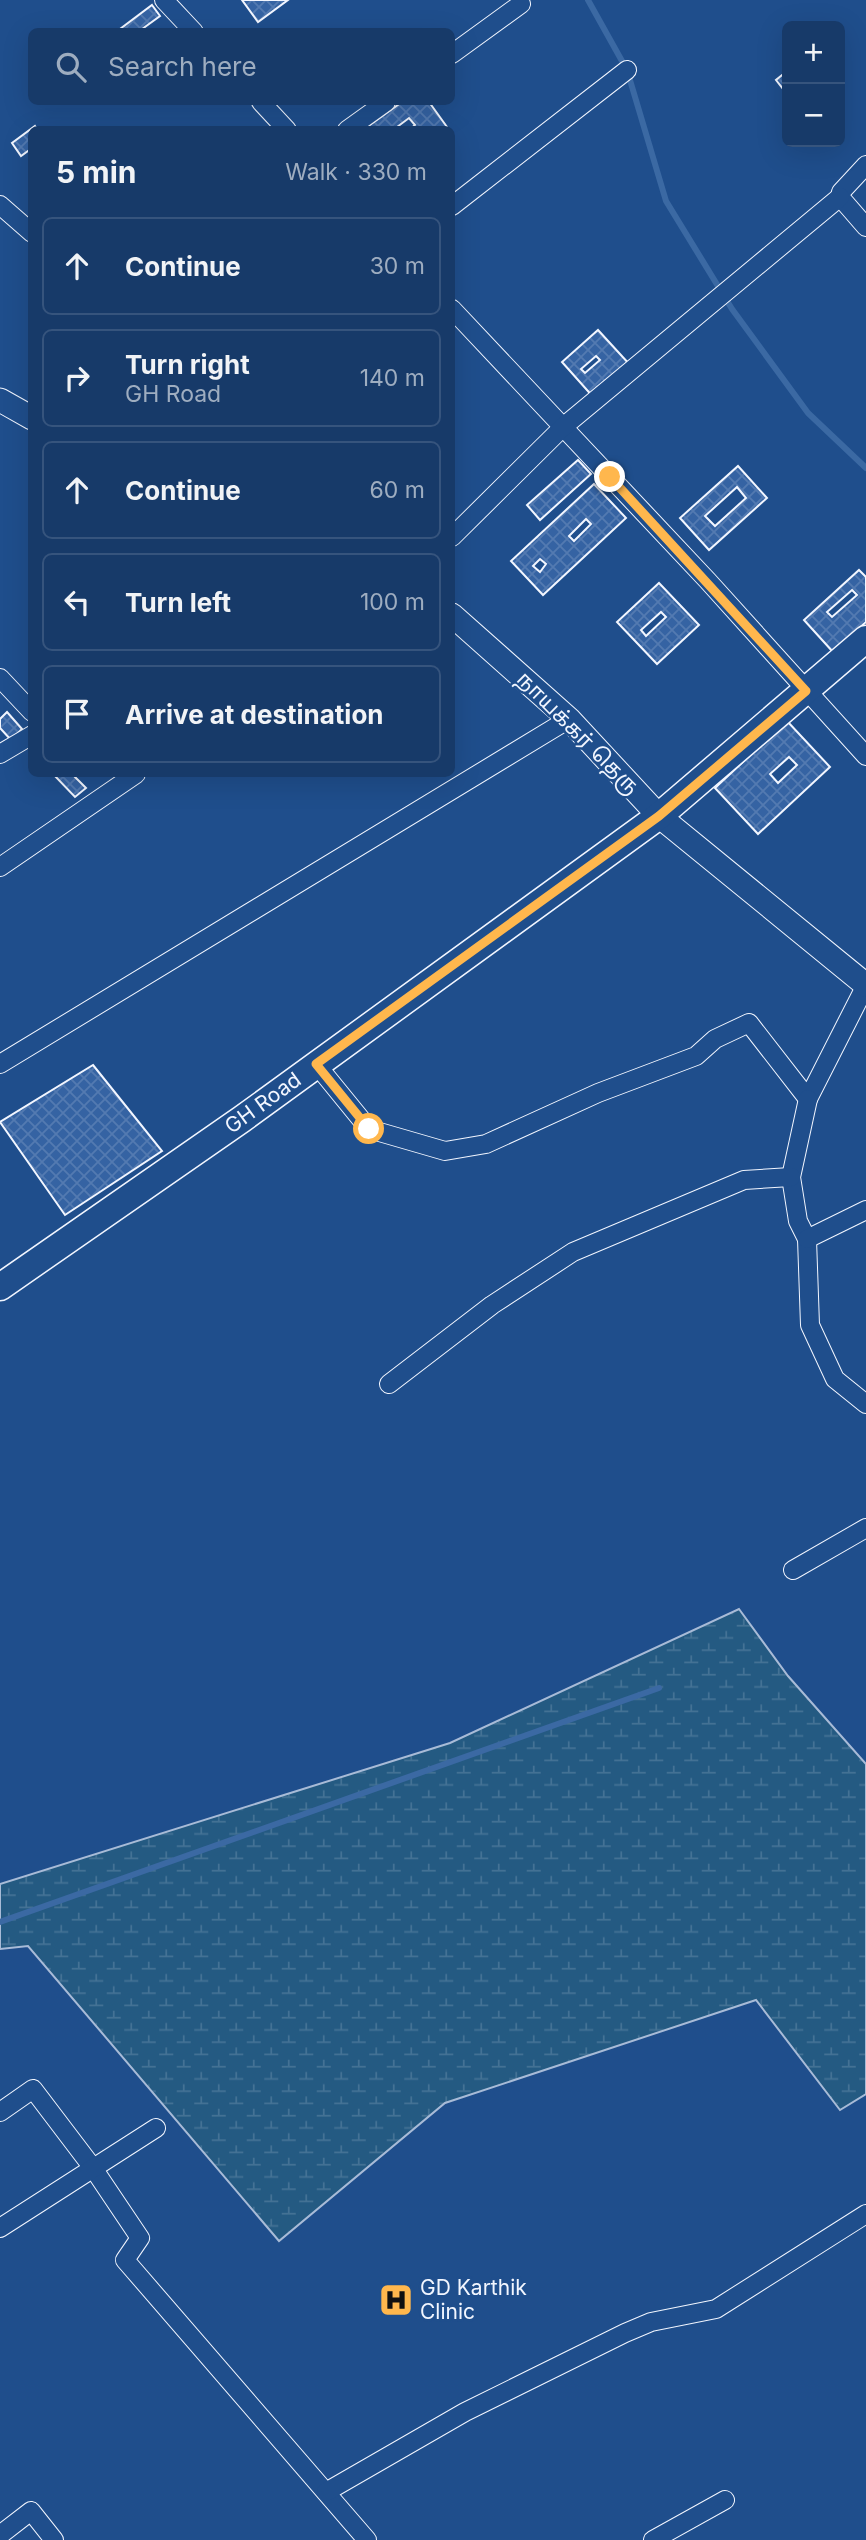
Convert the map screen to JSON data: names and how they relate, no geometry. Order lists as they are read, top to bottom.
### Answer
{
  "streets": {
    "main road": ["GH Road"],
    "street": ["நாயக்கர் தெரு"]
  },
  "crossings": [
    ["நாயக்கர் தெரு", "GH Road"]
  ],
  "places": {
    "hospital": ["GD Karthik Clinic"]
  },
  "page": {
    "map_buttons": ["+", "−"],
    "search": "Search here",
    "heading": ["5 min", "Walk · 330 m"],
    "list": [
      ["Continue", "30 m"],
      ["Turn right", "GH Road", "140 m"],
      ["Continue", "60 m"],
      ["Turn left", "100 m"],
      "Arrive at destination"
    ]
  }
}
